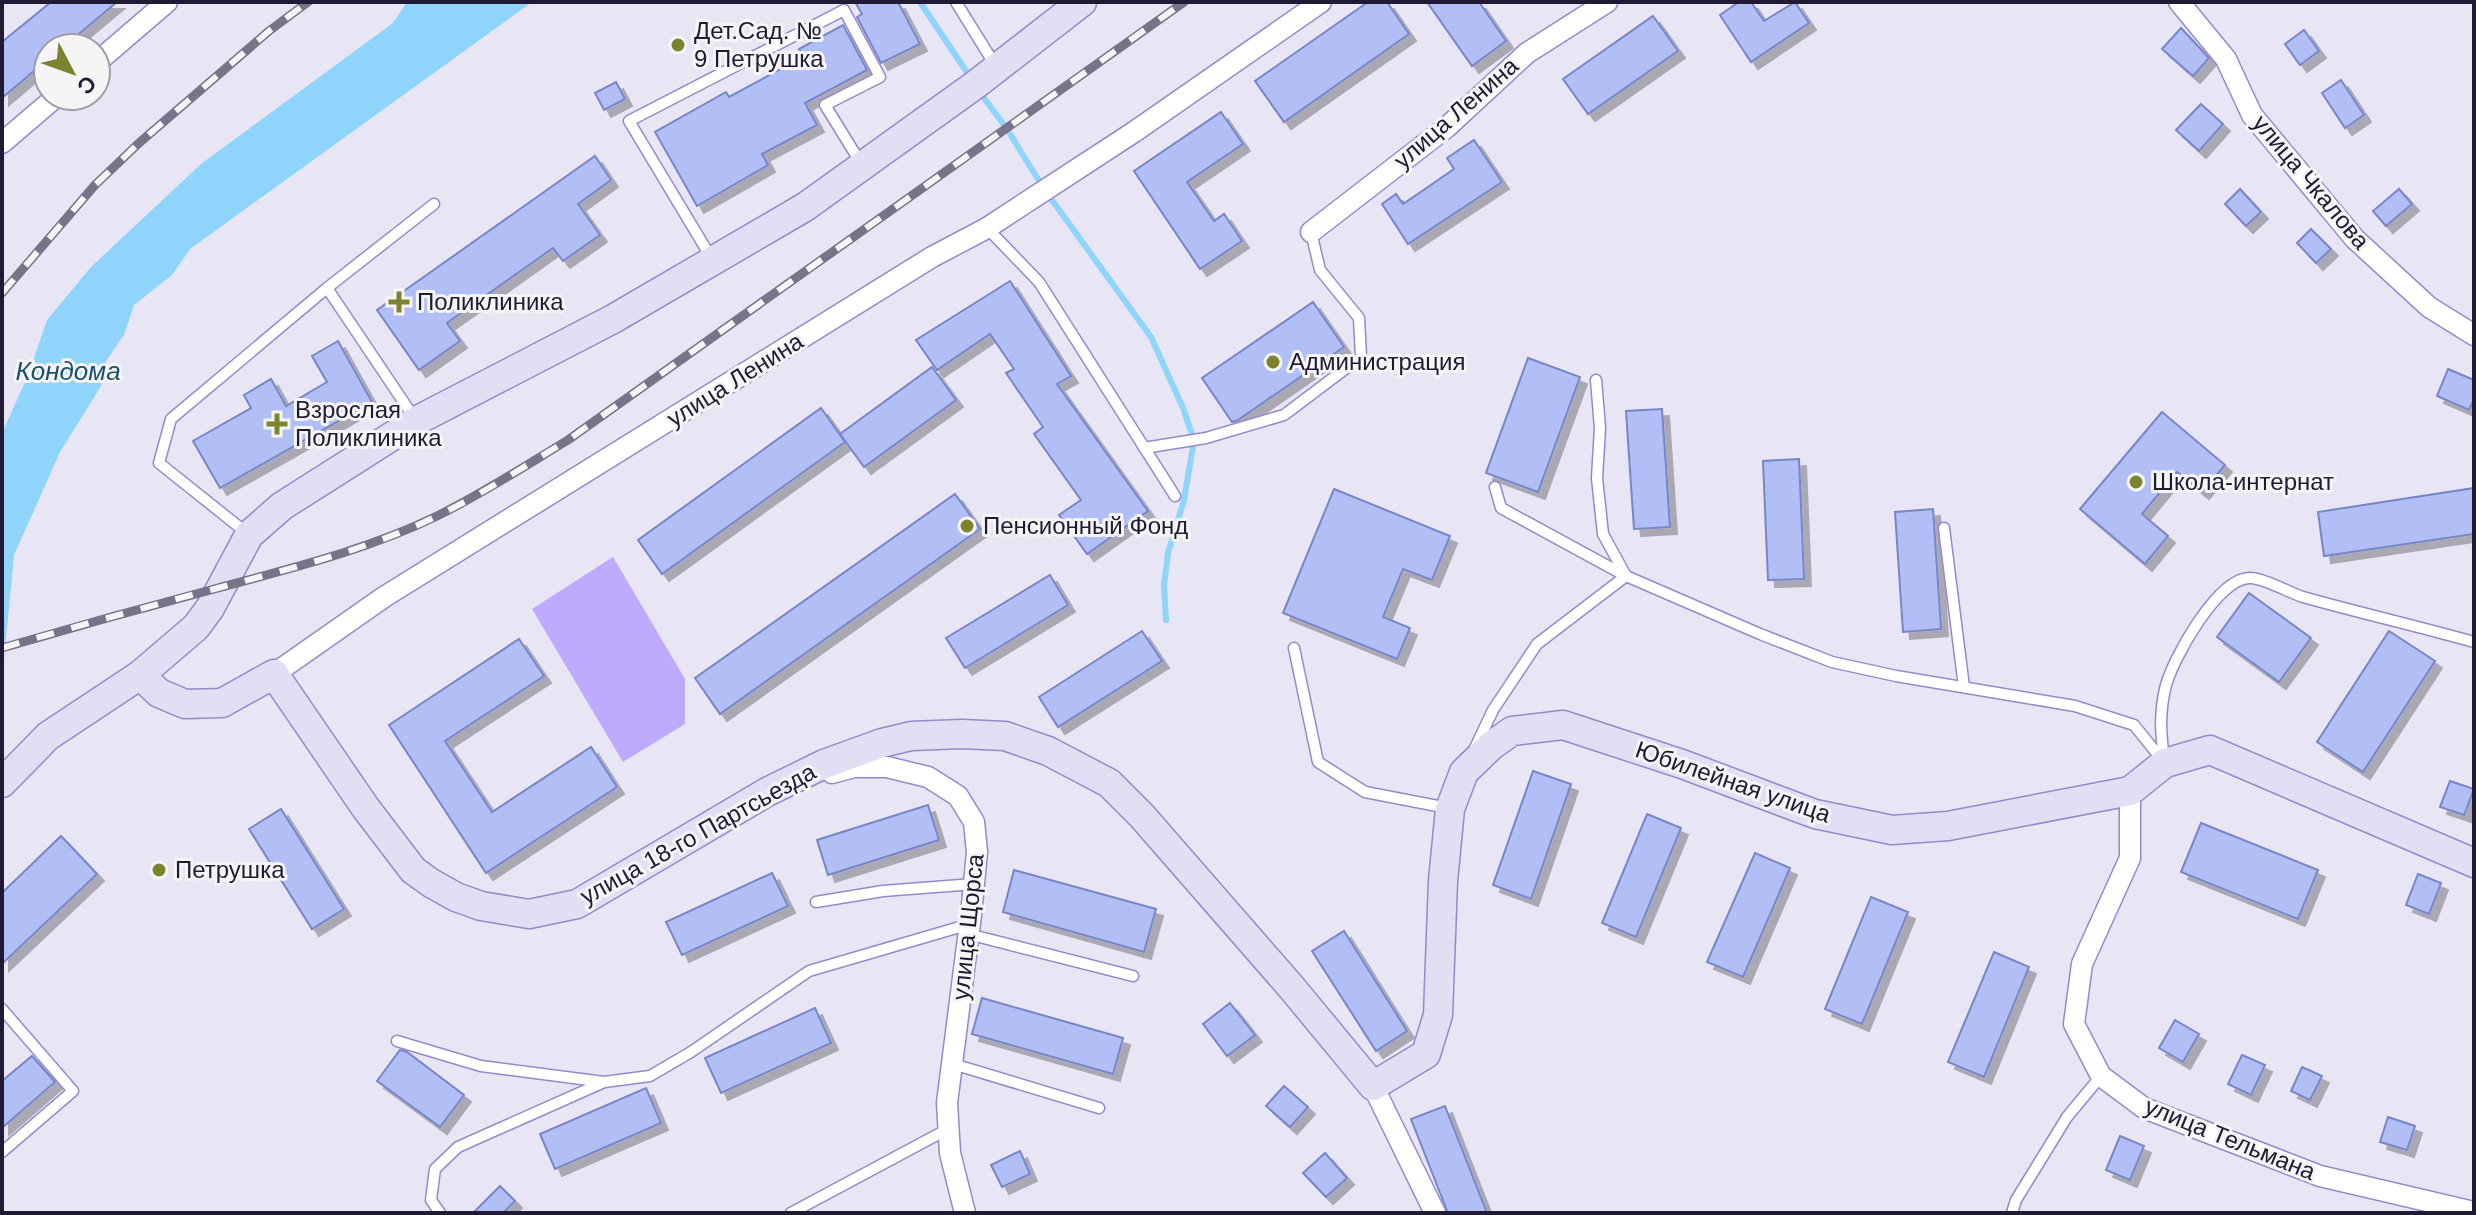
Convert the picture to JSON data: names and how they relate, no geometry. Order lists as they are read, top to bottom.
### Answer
{
  "streets": {
    "street": [
      "улица Ленина",
      "улица Чкалова",
      "Юбилейная улица",
      "улица 18-го Партсьезда",
      "улица Щорса",
      "улица Тельмана"
    ]
  },
  "crossings": [
    ["улица Ленина", "улица 18-го Партсьезда"],
    ["Юбилейная улица", "улица 18-го Партсьезда"],
    ["Юбилейная улица", "улица Тельмана"],
    ["улица 18-го Партсьезда", "улица Щорса"]
  ],
  "water": ["Кондома"],
  "places": {
    "other": [
      "Дет.Сад. № 9 Петрушка",
      "Администрация",
      "Школа-интернат",
      "Пенсионный Фонд",
      "Петрушка"
    ],
    "health": ["Поликлиника", "Взрослая Поликлиника"]
  },
  "north": "bottom right"
}
